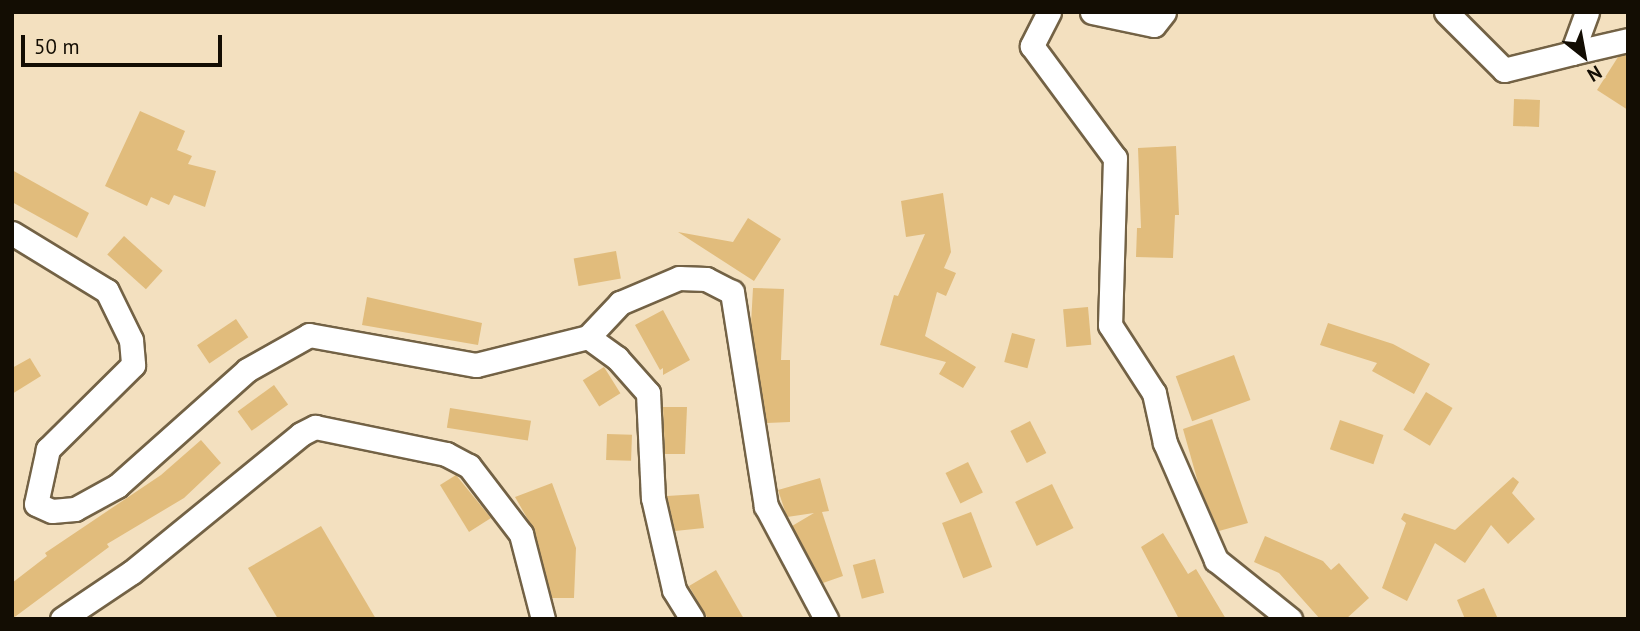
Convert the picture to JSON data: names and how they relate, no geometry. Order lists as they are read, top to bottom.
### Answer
{
  "scale_bar": "50 m",
  "north": "bottom right"
}
